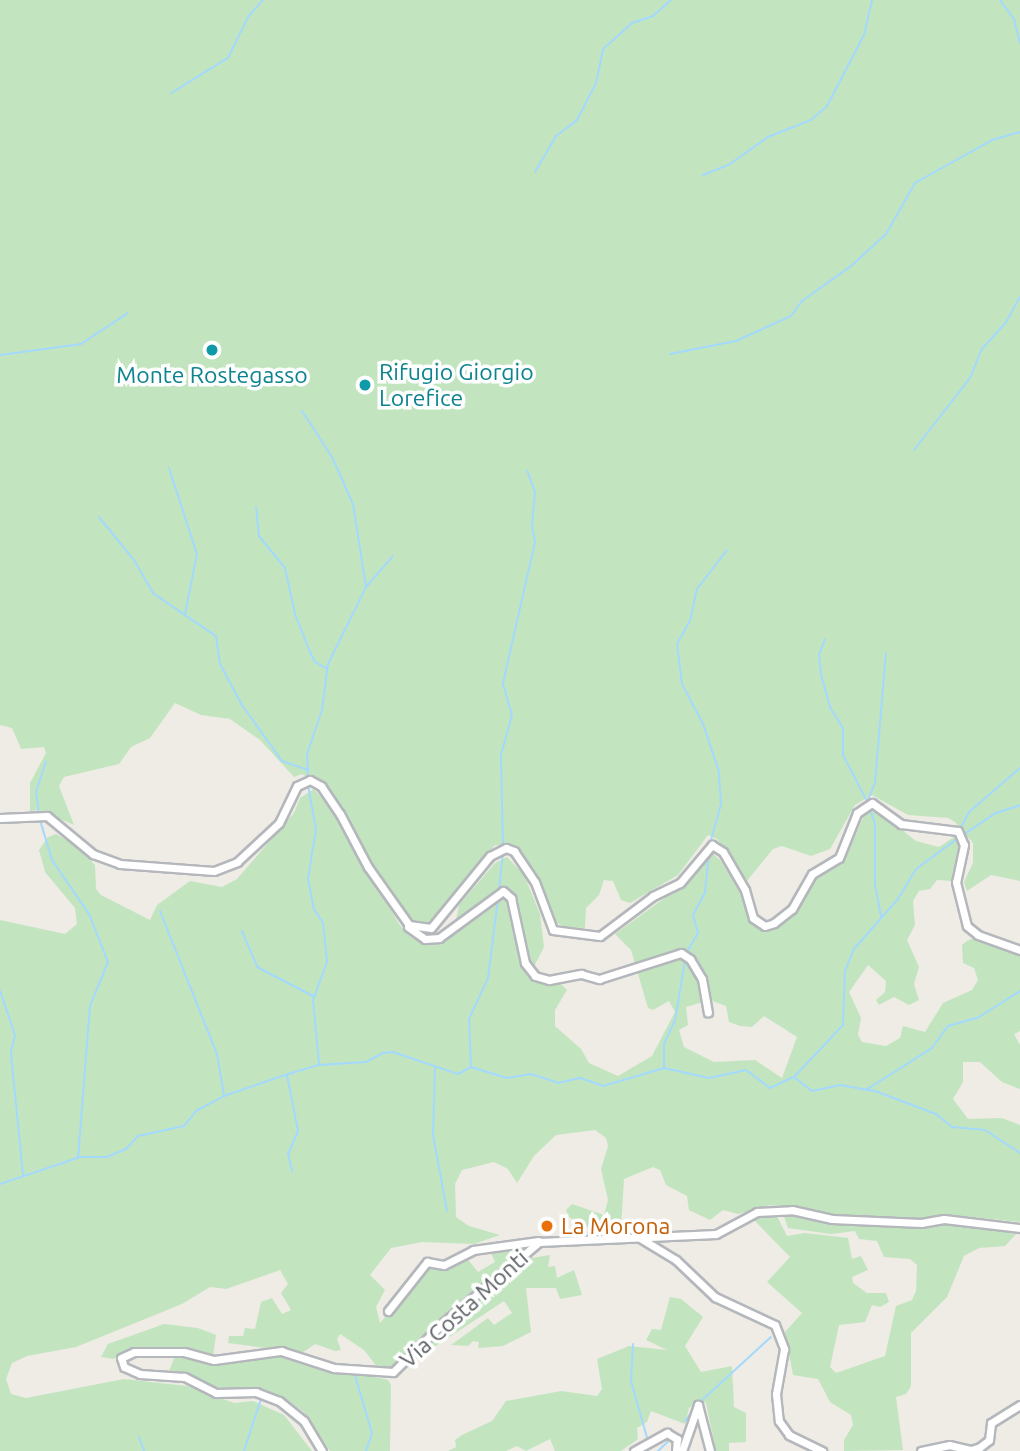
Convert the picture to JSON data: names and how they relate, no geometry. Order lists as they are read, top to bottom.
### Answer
{
  "streets": {
    "street": ["Via Costa Monti"]
  },
  "places": ["Monte Rostegasso", "Rifugio Giorgio Lorefice", "La Morona"]
}
